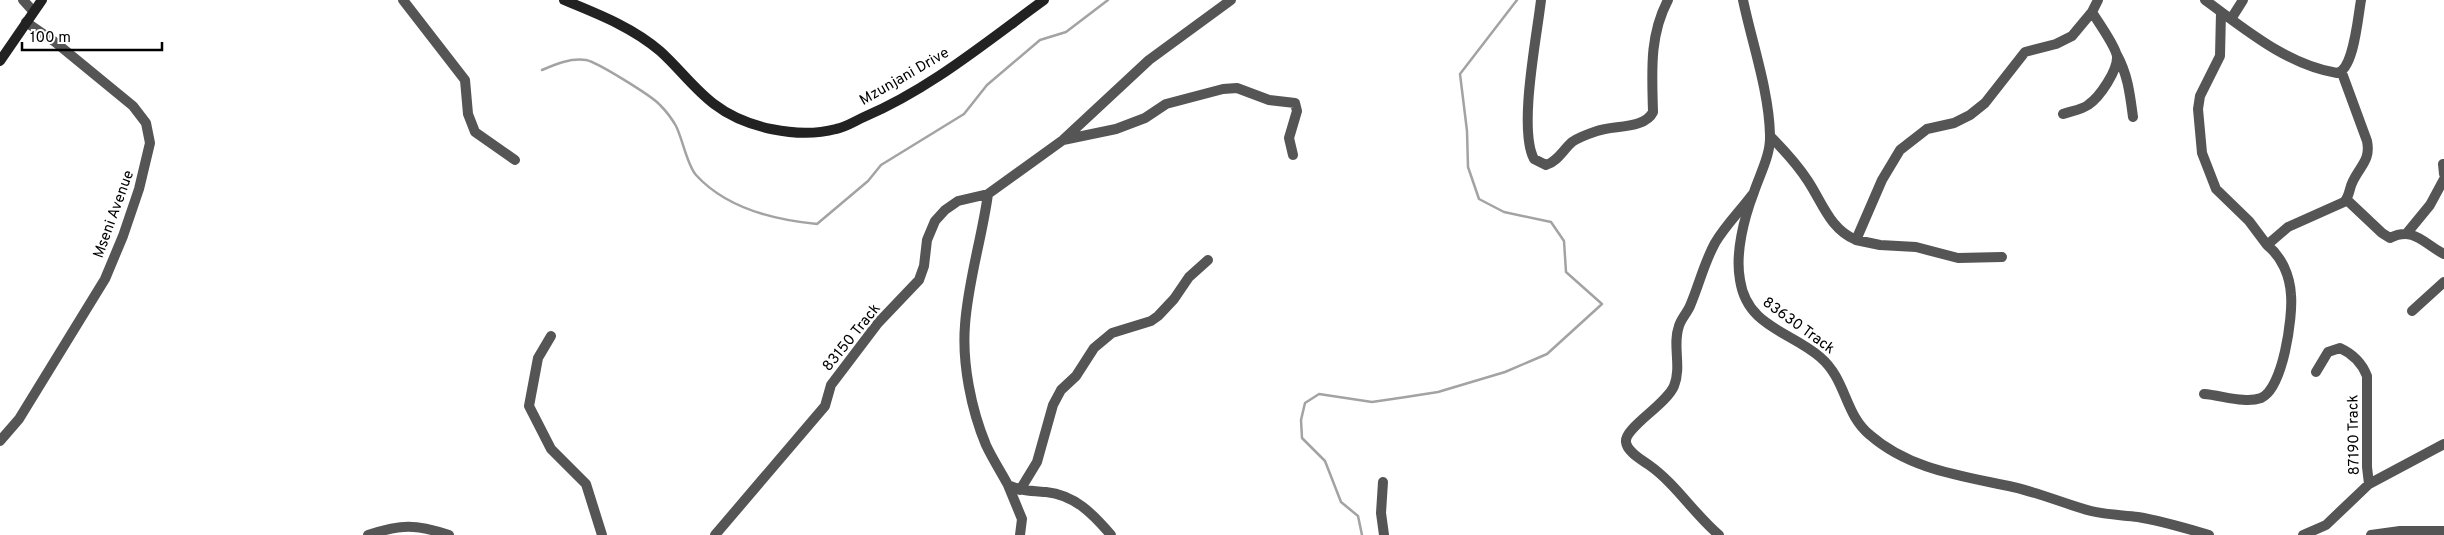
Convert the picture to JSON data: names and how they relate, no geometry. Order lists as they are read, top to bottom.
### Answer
{
  "streets": {
    "main road": ["Mzunjani Drive"],
    "street": [
      "Mseni Avenue",
      "83630 Track",
      "83150 Track",
      "87190 Track"
    ]
  },
  "scale_bar": "100 m"
}
